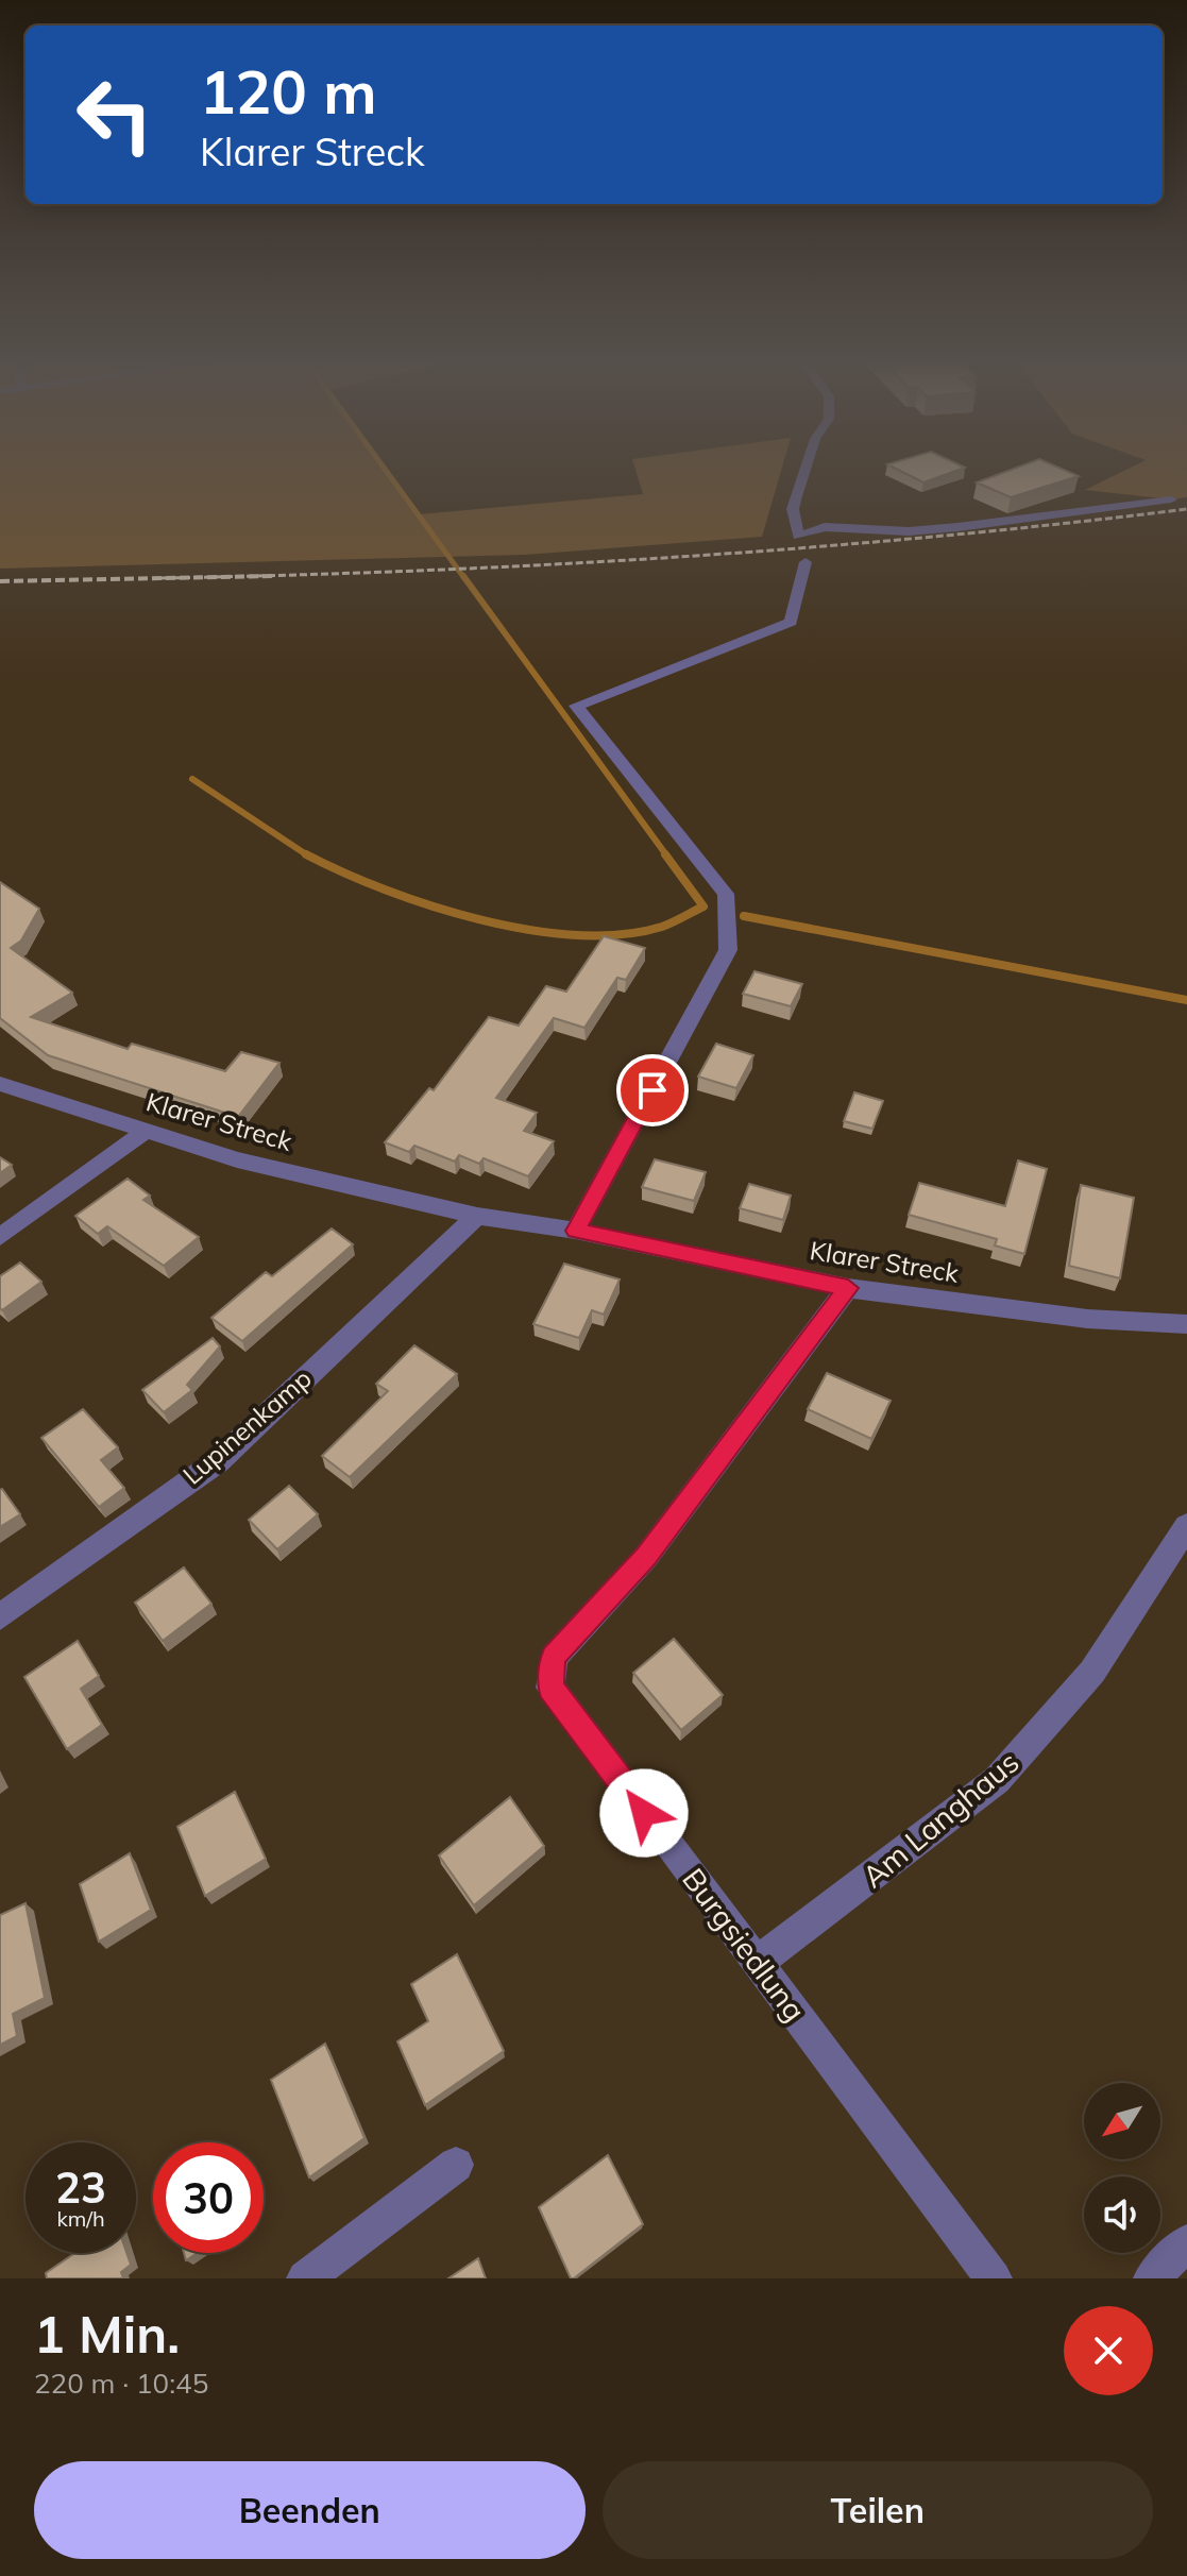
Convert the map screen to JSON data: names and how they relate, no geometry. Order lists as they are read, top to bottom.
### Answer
{
  "streets": {
    "street": [
      "Klarer Streck",
      "Lupinenkamp",
      "Am Langhaus",
      "Burgsiedlung"
    ]
  },
  "crossings": [
    ["Klarer Streck", "Lupinenkamp"],
    ["Klarer Streck", "Burgsiedlung"],
    ["Am Langhaus", "Burgsiedlung"]
  ],
  "north": "bottom left",
  "page": {
    "turn": ["120 m", "Klarer Streck"],
    "speed": "23 km/h",
    "limit": "30",
    "heading": ["1 Min.", "220 m · 10:45"],
    "buttons": ["Beenden", "Teilen"]
  }
}
